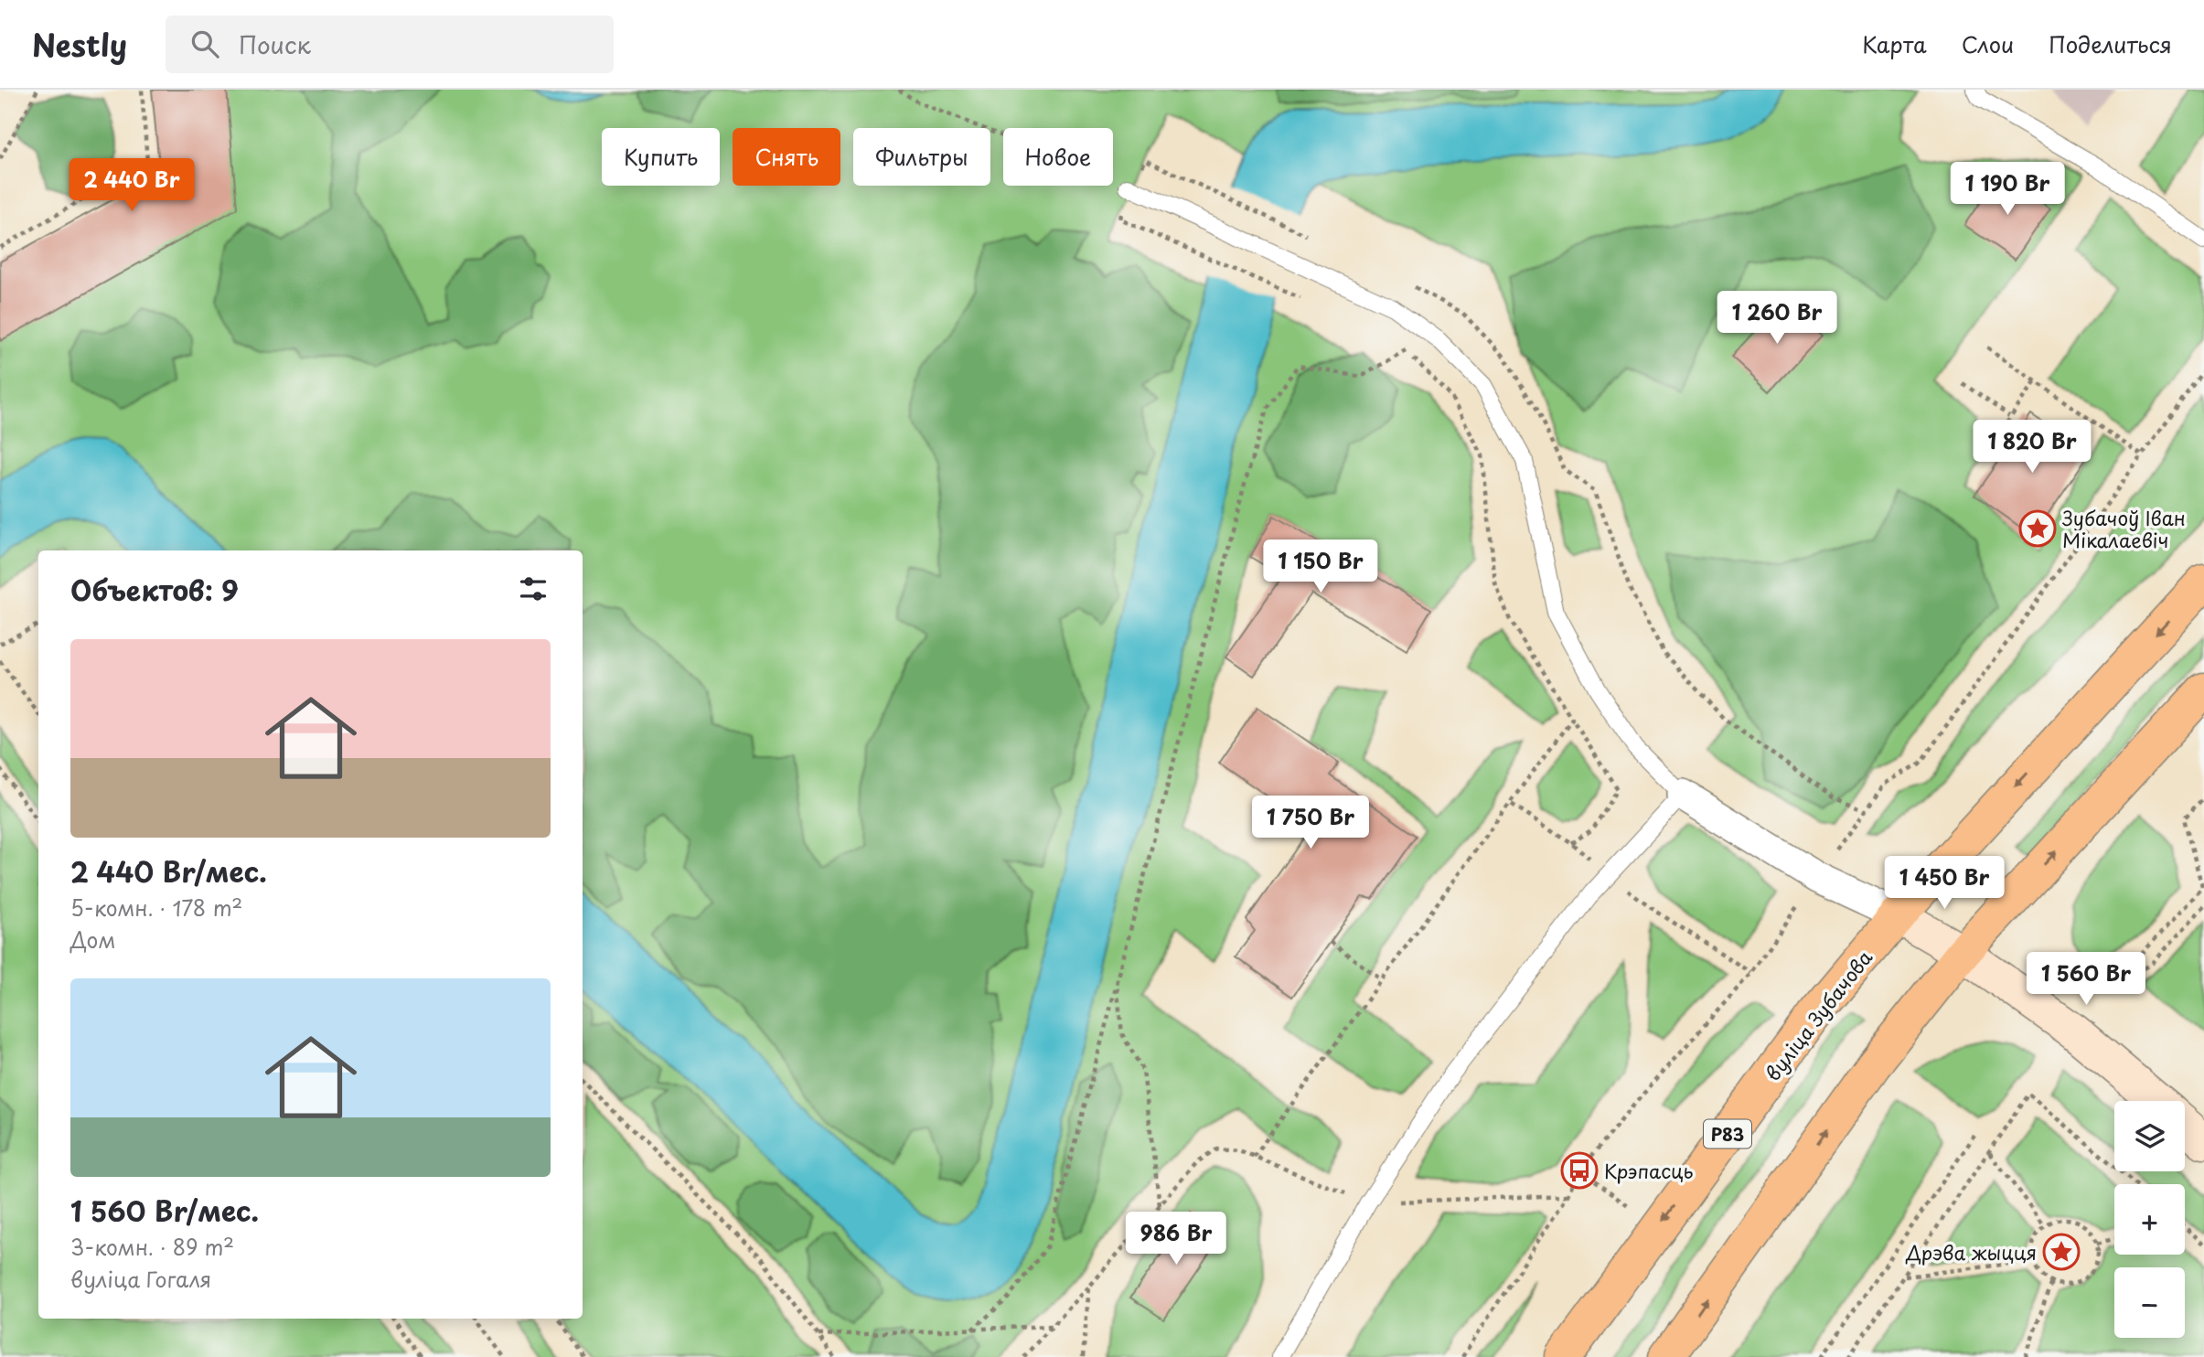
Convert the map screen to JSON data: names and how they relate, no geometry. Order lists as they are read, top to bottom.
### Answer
{
  "streets": {
    "highway": ["вуліца Зубачова", "Р83"]
  },
  "places": {
    "place": ["Зубачоў Іван Мікалаевіч", "Дрэва жыцця"],
    "bus stop": ["Крэпасць"]
  },
  "page": {
    "header": "Nestly",
    "search": "Поиск",
    "nav": ["Карта", "Слои", "Поделиться"],
    "chip": [
      "Купить",
      "Снять",
      "Фильтры",
      "Новое"
    ],
    "price": [
      "2 440 Br",
      "1 190 Br",
      "1 260 Br",
      "1 820 Br",
      "1 150 Br",
      "1 750 Br",
      "1 450 Br",
      "1 560 Br",
      "986 Br"
    ],
    "heading": "Объектов: 9",
    "list": [
      {
        "name": "2 440 Br/мес.",
        "note": "5-комн. · 178 m² · Дом"
      },
      {
        "name": "1 560 Br/мес.",
        "note": "3-комн. · 89 m² · вуліца Гогаля"
      }
    ],
    "map_buttons": ["+", "−"]
  }
}
